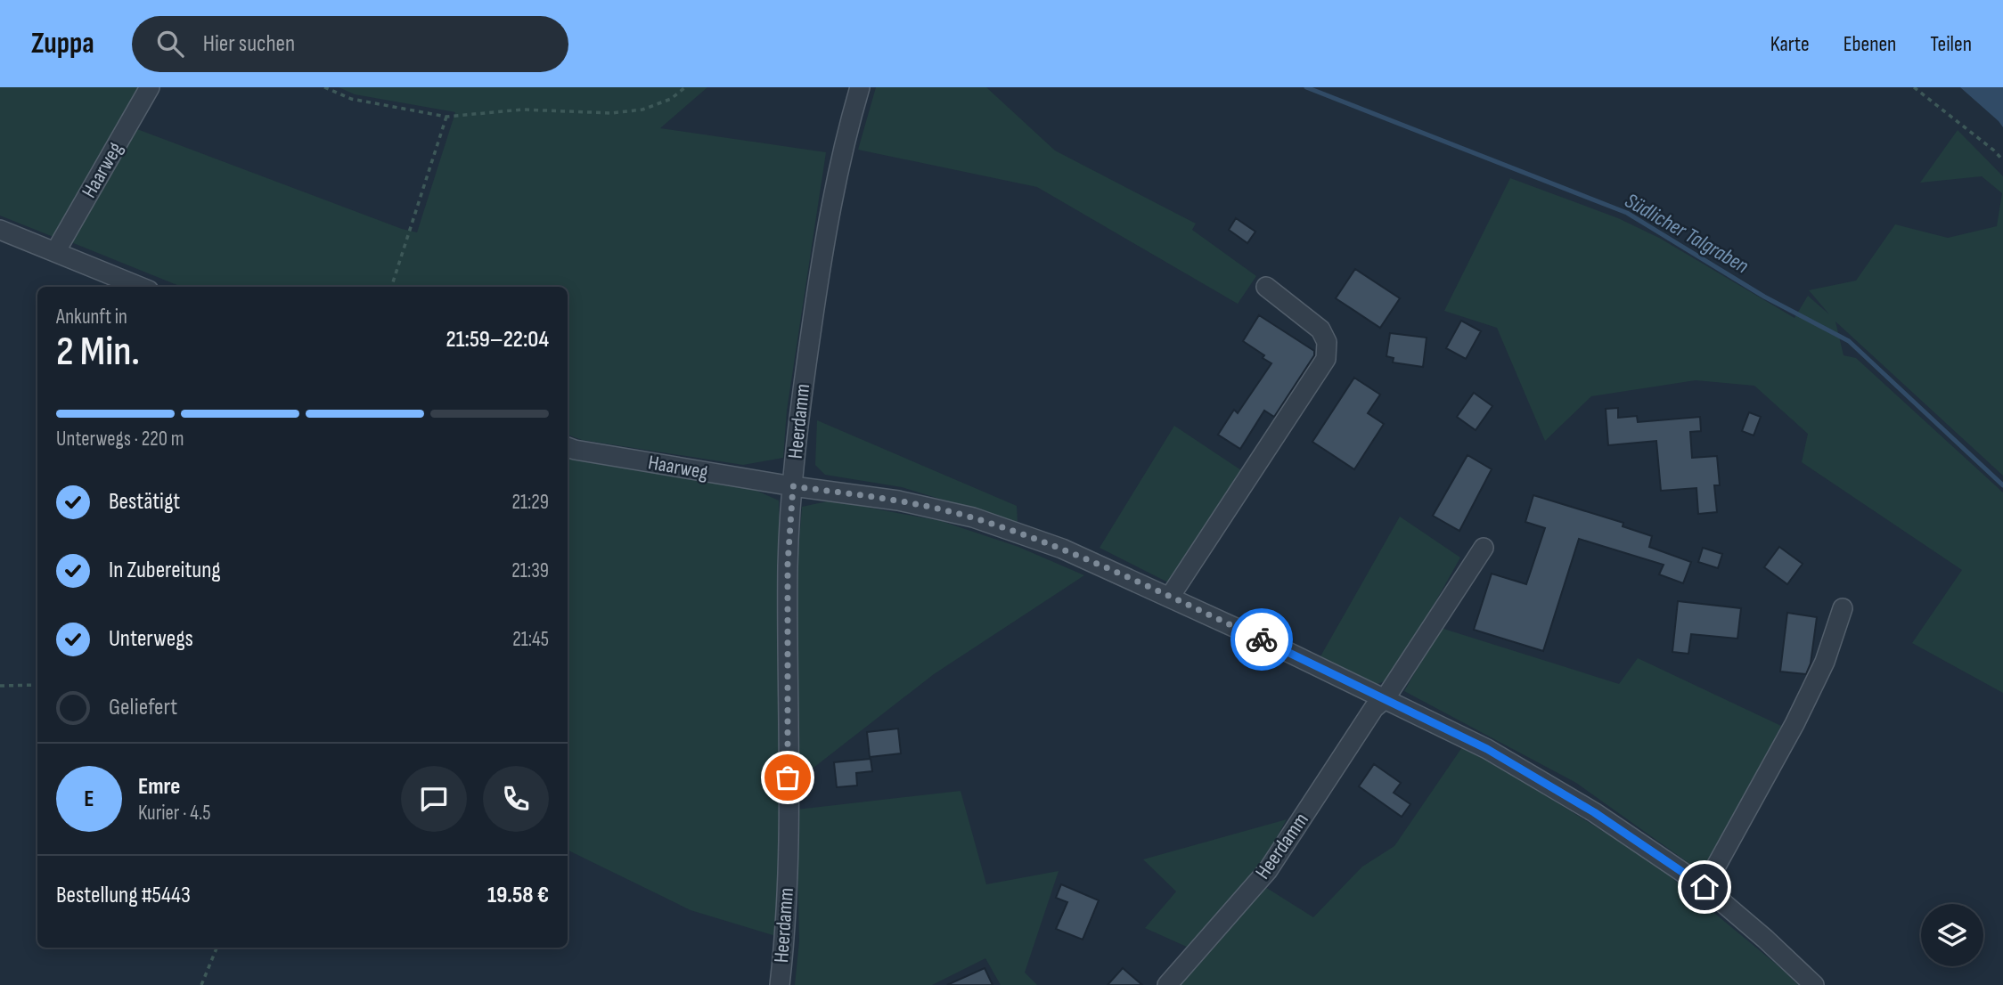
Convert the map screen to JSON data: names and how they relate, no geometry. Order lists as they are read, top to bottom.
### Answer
{
  "streets": {
    "street": ["Haarweg", "Heerdamm"]
  },
  "crossings": [
    ["Haarweg", "Heerdamm"]
  ],
  "water": ["Südlicher Talgraben"],
  "page": {
    "header": "Zuppa",
    "search": "Hier suchen",
    "nav": ["Karte", "Ebenen", "Teilen"],
    "heading": ["2 Min.", "Ankunft in", "21:59–22:04"],
    "panel": [
      "Emre",
      "Kurier · 4.5",
      "Bestellung #5443",
      "19.58 €"
    ],
    "bar": "Unterwegs · 220 m",
    "list": [
      ["Bestätigt", "21:29"],
      ["In Zubereitung", "21:39"],
      ["Unterwegs", "21:45"],
      "Geliefert"
    ],
    "round": "E"
  }
}
